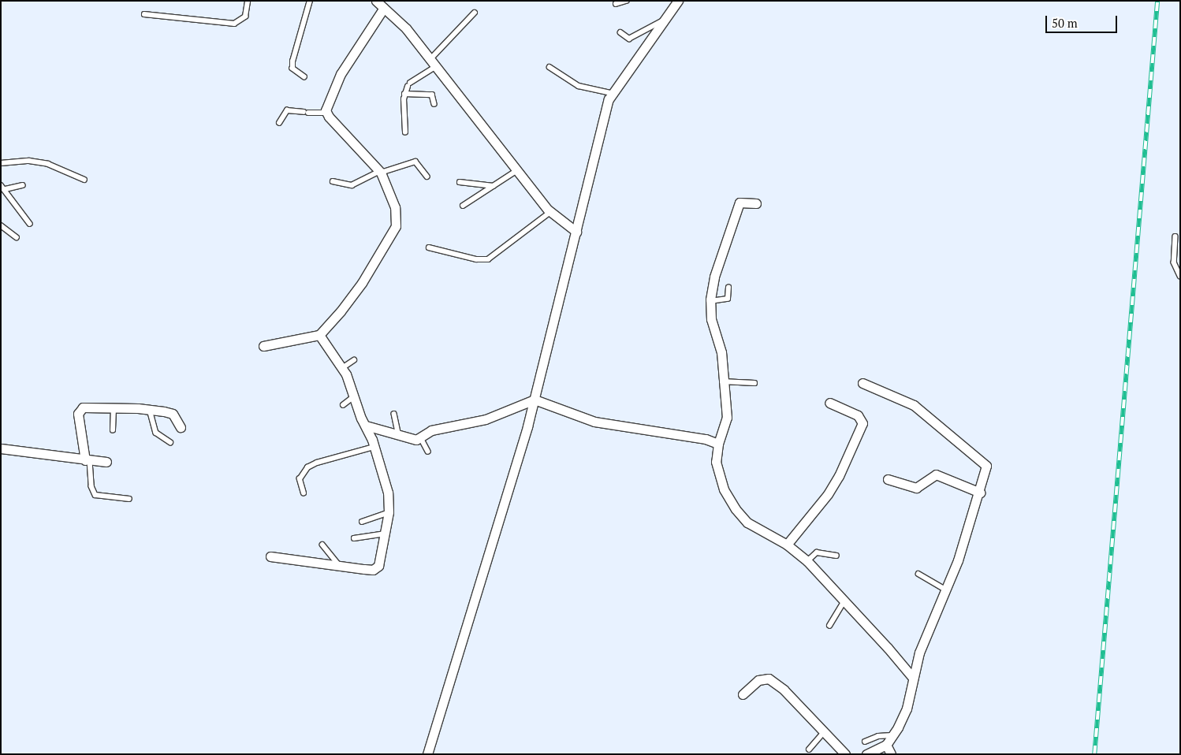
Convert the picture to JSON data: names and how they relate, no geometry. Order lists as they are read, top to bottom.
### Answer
{
  "scale_bar": "50 m"
}
